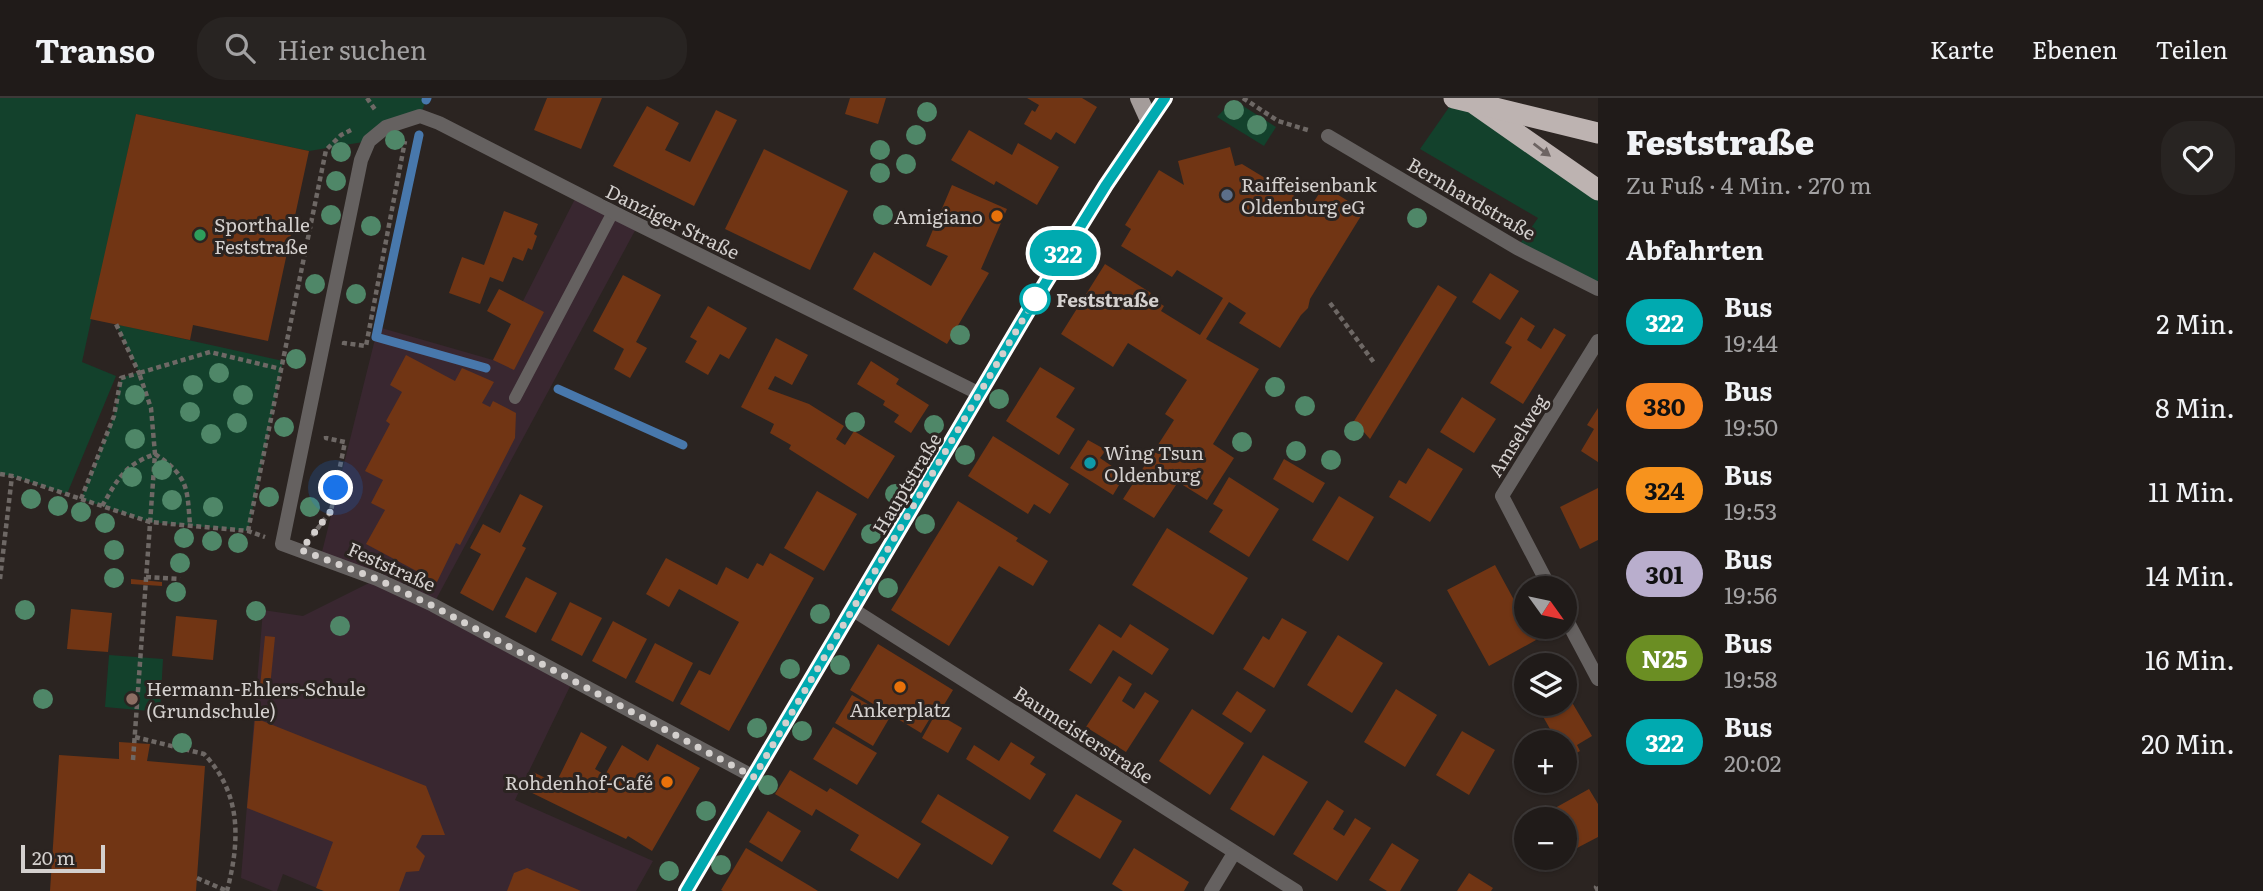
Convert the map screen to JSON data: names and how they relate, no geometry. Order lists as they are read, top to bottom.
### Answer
{
  "streets": {
    "main road": ["Hauptstraße"],
    "street": [
      "Bernhardstraße",
      "Danziger Straße",
      "Amselweg",
      "Feststraße",
      "Baumeisterstraße"
    ]
  },
  "crossings": [
    ["Danziger Straße", "Hauptstraße"],
    ["Danziger Straße", "Feststraße"],
    ["Hauptstraße", "Feststraße"],
    ["Hauptstraße", "Baumeisterstraße"]
  ],
  "places": [
    "Raiffeisenbank Oldenburg eG",
    "Amigiano",
    "Sporthalle Feststraße",
    "Feststraße",
    "Wing Tsun Oldenburg",
    "Ankerplatz",
    "Hermann-Ehlers-Schule (Grundschule)",
    "Rohdenhof-Café"
  ],
  "lines": ["bus line 322"],
  "scale_bar": "20 m",
  "north": "bottom right",
  "page": {
    "header": "Transo",
    "search": "Hier suchen",
    "nav": ["Karte", "Ebenen", "Teilen"],
    "on_map": "322",
    "heading": [
      ["Feststraße", "Zu Fuß · 4 Min. · 270 m"],
      "Abfahrten"
    ],
    "list": [
      {
        "mark": "322",
        "name": "Bus",
        "note": "19:44",
        "value": "2 Min."
      },
      {
        "mark": "380",
        "name": "Bus",
        "note": "19:50",
        "value": "8 Min."
      },
      {
        "mark": "324",
        "name": "Bus",
        "note": "19:53",
        "value": "11 Min."
      },
      {
        "mark": "301",
        "name": "Bus",
        "note": "19:56",
        "value": "14 Min."
      },
      {
        "mark": "N25",
        "name": "Bus",
        "note": "19:58",
        "value": "16 Min."
      },
      {
        "mark": "322",
        "name": "Bus",
        "note": "20:02",
        "value": "20 Min."
      }
    ],
    "map_buttons": ["+", "−"],
    "scale": "20 m"
  }
}
